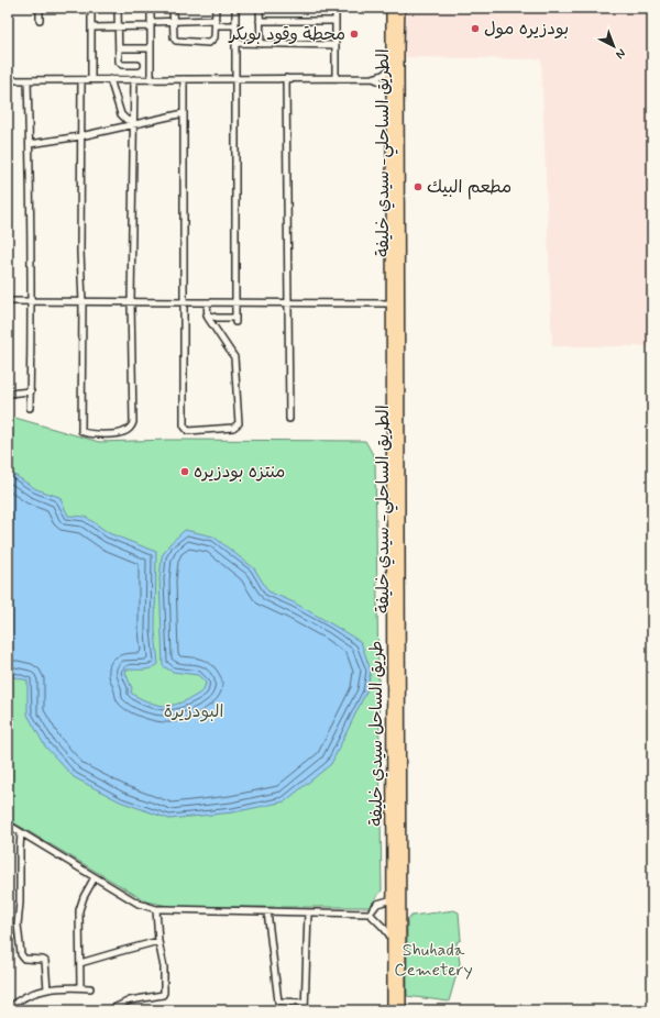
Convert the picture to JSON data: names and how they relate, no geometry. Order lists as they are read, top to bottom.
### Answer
{
  "streets": {
    "highway": ["الطريق الساحلي- سيدي خليفة", "طريق الساحل سيدي خليفة"]
  },
  "crossings": [
    ["الطريق الساحلي- سيدي خليفة", "طريق الساحل سيدي خليفة"]
  ],
  "parks": ["البودزيرة", "Shuhada Cemetery"],
  "places": [
    "بودزيره مول",
    "محطة وقود بوبكر",
    "مطعم البيك",
    "منتزه بودزيره"
  ],
  "north": "bottom right"
}
